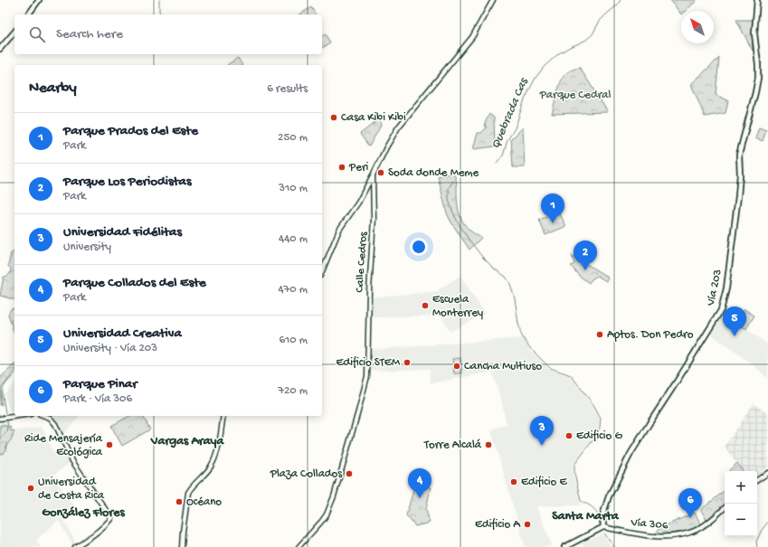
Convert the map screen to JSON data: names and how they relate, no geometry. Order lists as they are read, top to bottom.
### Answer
{
  "streets": {
    "main road": ["Vía 203"],
    "street": ["Calle Cedros", "Vía 306"]
  },
  "crossings": [
    ["Vía 203", "Vía 306"]
  ],
  "districts": ["Vargas Araya", "González Flores", "Santa Marta"],
  "water": ["Quebrada Cas"],
  "parks": ["Parque Cedral"],
  "places": [
    "Casa Kibi Kibi",
    "Peri",
    "Soda donde Meme",
    "Escuela Monterrey",
    "Aptos. Don Pedro",
    "Edificio STEM",
    "Cancha Multiuso",
    "Edificio G",
    "Ride Mensajería Ecológica",
    "Torre Alcalá",
    "Plaza Collados",
    "Edificio E",
    "Universidad de Costa Rica",
    "Océano",
    "Edificio A"
  ],
  "north": "top left",
  "page": {
    "search": "Search here",
    "heading": ["Nearby", "6 results"],
    "list": [
      {
        "mark": "1",
        "name": "Parque Prados del Este",
        "note": "Park",
        "value": "250 m"
      },
      {
        "mark": "2",
        "name": "Parque Los Periodistas",
        "note": "Park",
        "value": "310 m"
      },
      {
        "mark": "3",
        "name": "Universidad Fidélitas",
        "note": "University",
        "value": "440 m"
      },
      {
        "mark": "4",
        "name": "Parque Collados del Este",
        "note": "Park",
        "value": "470 m"
      },
      {
        "mark": "5",
        "name": "Universidad Creativa",
        "note": "University · Vía 203",
        "value": "610 m"
      },
      {
        "mark": "6",
        "name": "Parque Pinar",
        "note": "Park · Vía 306",
        "value": "720 m"
      }
    ],
    "pins": [
      "1",
      "2",
      "5",
      "3",
      "4",
      "6"
    ],
    "map_buttons": ["+", "−"]
  }
}
